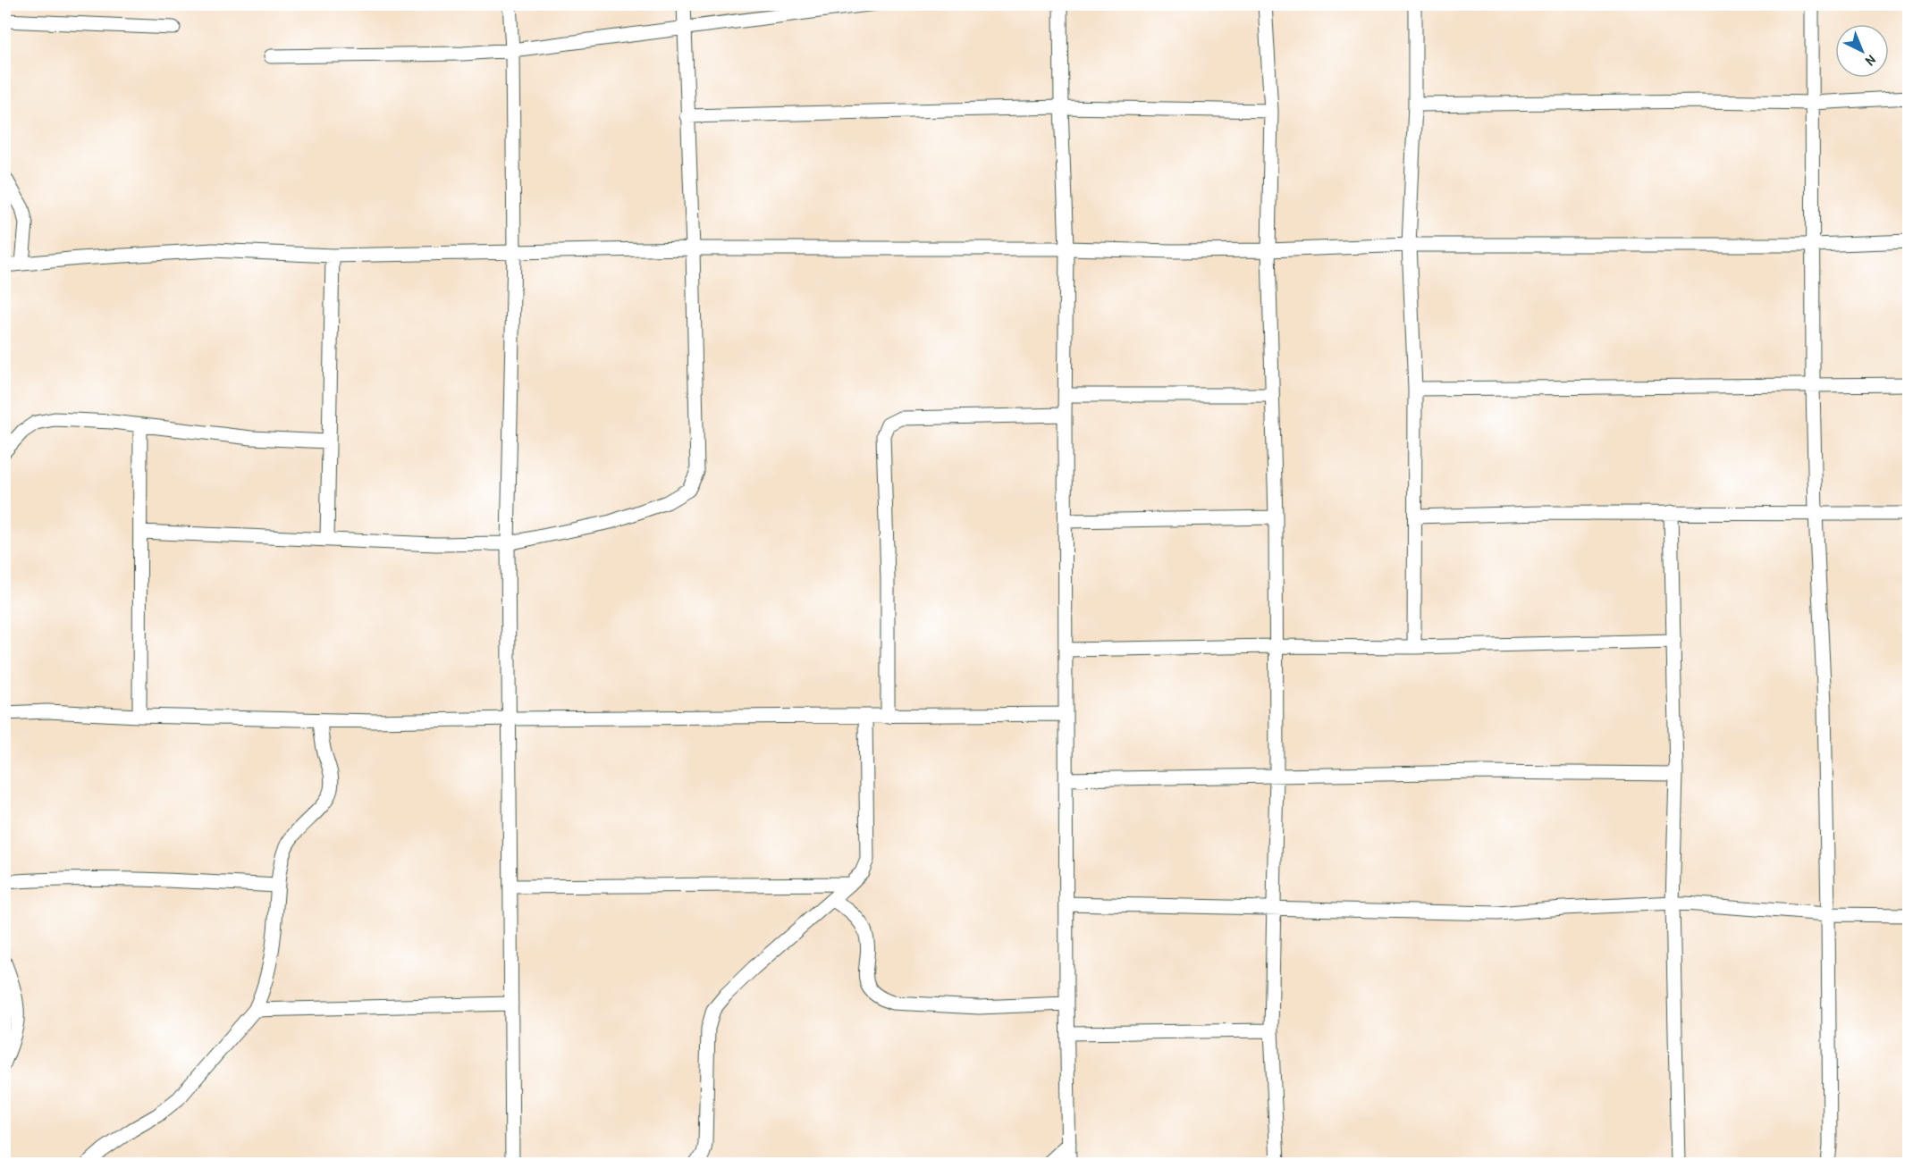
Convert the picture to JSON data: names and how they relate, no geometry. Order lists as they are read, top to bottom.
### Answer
{
  "north": "bottom right"
}
